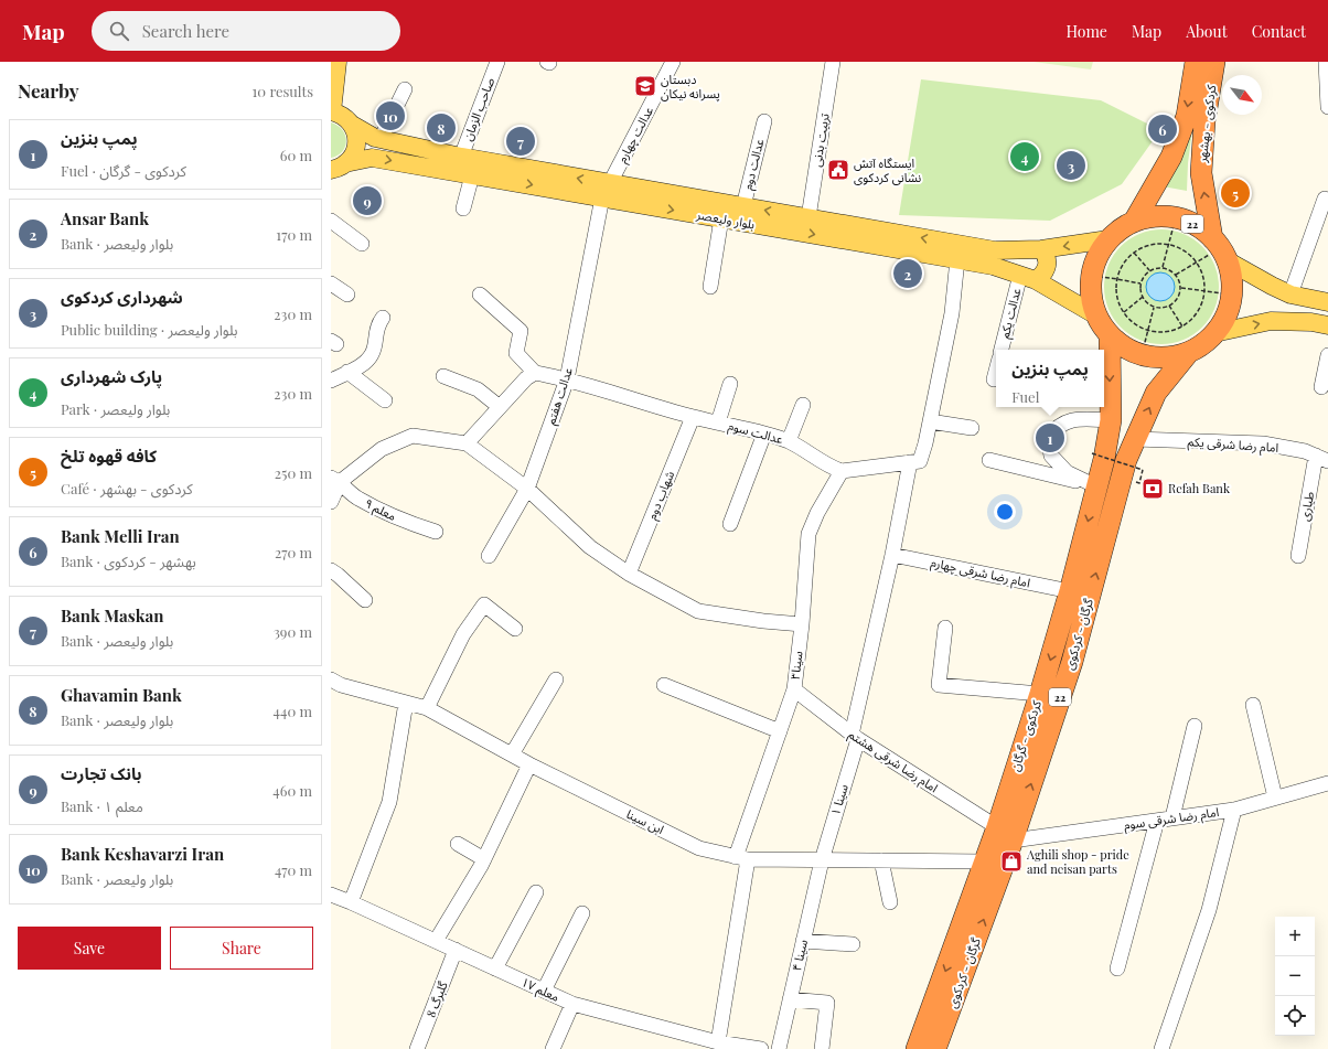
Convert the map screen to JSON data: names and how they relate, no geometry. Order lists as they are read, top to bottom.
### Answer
{
  "streets": {
    "highway": [
      "کردکوی - بهشهر",
      "22",
      "گرگان - کردکوی",
      "کردکوی - گرگان"
    ],
    "main road": ["بلوار ولیعصر"],
    "street": [
      "صاحب الزمان",
      "عدالت چهارم",
      "تربیت بدنی",
      "عدالت دوم",
      "عدالت یکم",
      "عدالت هفتم",
      "عدالت سوم",
      "امام رضا شرقی یکم",
      "شهاب دوم",
      "طیاری",
      "معلم ۹",
      "امام رضا شرقی چهارم",
      "سینا۳",
      "امام رضا شرقی هشتم",
      "سینا ۱",
      "امام رضا شرقی سوم",
      "ابن سینا",
      "سینا ۴",
      "معلم ۱۷",
      "گلبرگ 8"
    ]
  },
  "crossings": [
    ["صاحب الزمان", "بلوار ولیعصر"],
    ["کردکوی - بهشهر", "22"],
    ["عدالت چهارم", "بلوار ولیعصر"],
    ["عدالت چهارم", "عدالت هفتم"],
    ["تربیت بدنی", "بلوار ولیعصر"],
    ["عدالت دوم", "بلوار ولیعصر"],
    ["بلوار ولیعصر", "22"],
    ["بلوار ولیعصر", "عدالت یکم"],
    ["بلوار ولیعصر", "عدالت هفتم"],
    ["22", "گرگان - کردکوی"],
    ["22", "کردکوی - گرگان"],
    ["عدالت هفتم", "عدالت سوم"],
    ["عدالت سوم", "شهاب دوم"],
    ["عدالت سوم", "سینا۳"],
    ["امام رضا شرقی یکم", "طیاری"],
    ["امام رضا شرقی یکم", "گرگان - کردکوی"],
    ["امام رضا شرقی چهارم", "کردکوی - گرگان"],
    ["امام رضا شرقی چهارم", "سینا ۱"],
    ["گرگان - کردکوی", "کردکوی - گرگان"],
    ["گرگان - کردکوی", "امام رضا شرقی هشتم"],
    ["گرگان - کردکوی", "امام رضا شرقی سوم"],
    ["سینا۳", "امام رضا شرقی هشتم"],
    ["سینا۳", "ابن سینا"],
    ["سینا۳", "معلم ۱۷"],
    ["کردکوی - گرگان", "امام رضا شرقی هشتم"],
    ["کردکوی - گرگان", "امام رضا شرقی سوم"],
    ["کردکوی - گرگان", "ابن سینا"],
    ["امام رضا شرقی هشتم", "سینا ۱"],
    ["امام رضا شرقی هشتم", "امام رضا شرقی سوم"],
    ["سینا ۱", "ابن سینا"],
    ["سینا ۱", "سینا ۴"],
    ["ابن سینا", "سینا ۴"],
    ["معلم ۱۷", "گلبرگ 8"]
  ],
  "one_way": ["گرگان - کردکوی", "کردکوی - گرگان"],
  "places": {
    "school or university": ["دبستان پسرانه نیکان"],
    "public building": ["ایستگاه آتش نشانی کردکوی"],
    "bank": ["Refah Bank"],
    "shop": ["Aghili shop - pride and neisan parts"]
  },
  "north": "bottom right",
  "page": {
    "header": "Map",
    "search": "Search here",
    "nav": [
      "Home",
      "Map",
      "About",
      "Contact"
    ],
    "heading": ["Nearby", "10 results"],
    "pins": [
      "10",
      "8",
      "6",
      "7",
      "4",
      "3",
      "5",
      "9",
      "2",
      "1"
    ],
    "list": [
      {
        "mark": "1",
        "name": "پمپ بنزین",
        "note": "Fuel · کردکوی - گرگان",
        "value": "60 m"
      },
      {
        "mark": "2",
        "name": "Ansar Bank",
        "note": "Bank · بلوار ولیعصر",
        "value": "170 m"
      },
      {
        "mark": "3",
        "name": "شهرداری کردکوی",
        "note": "Public building · بلوار ولیعصر",
        "value": "230 m"
      },
      {
        "mark": "4",
        "name": "پارک شهرداری",
        "note": "Park · بلوار ولیعصر",
        "value": "230 m"
      },
      {
        "mark": "5",
        "name": "کافه قهوه تلخ",
        "note": "Café · کردکوی - بهشهر",
        "value": "250 m"
      },
      {
        "mark": "6",
        "name": "Bank Melli Iran",
        "note": "Bank · بهشهر - کردکوی",
        "value": "270 m"
      },
      {
        "mark": "7",
        "name": "Bank Maskan",
        "note": "Bank · بلوار ولیعصر",
        "value": "390 m"
      },
      {
        "mark": "8",
        "name": "Ghavamin Bank",
        "note": "Bank · بلوار ولیعصر",
        "value": "440 m"
      },
      {
        "mark": "9",
        "name": "بانک تجارت",
        "note": "Bank · معلم ۱",
        "value": "460 m"
      },
      {
        "mark": "10",
        "name": "Bank Keshavarzi Iran",
        "note": "Bank · بلوار ولیعصر",
        "value": "470 m"
      }
    ],
    "popup": ["پمپ بنزین", "Fuel"],
    "buttons": ["Save", "Share"],
    "map_buttons": ["+", "−"]
  }
}
